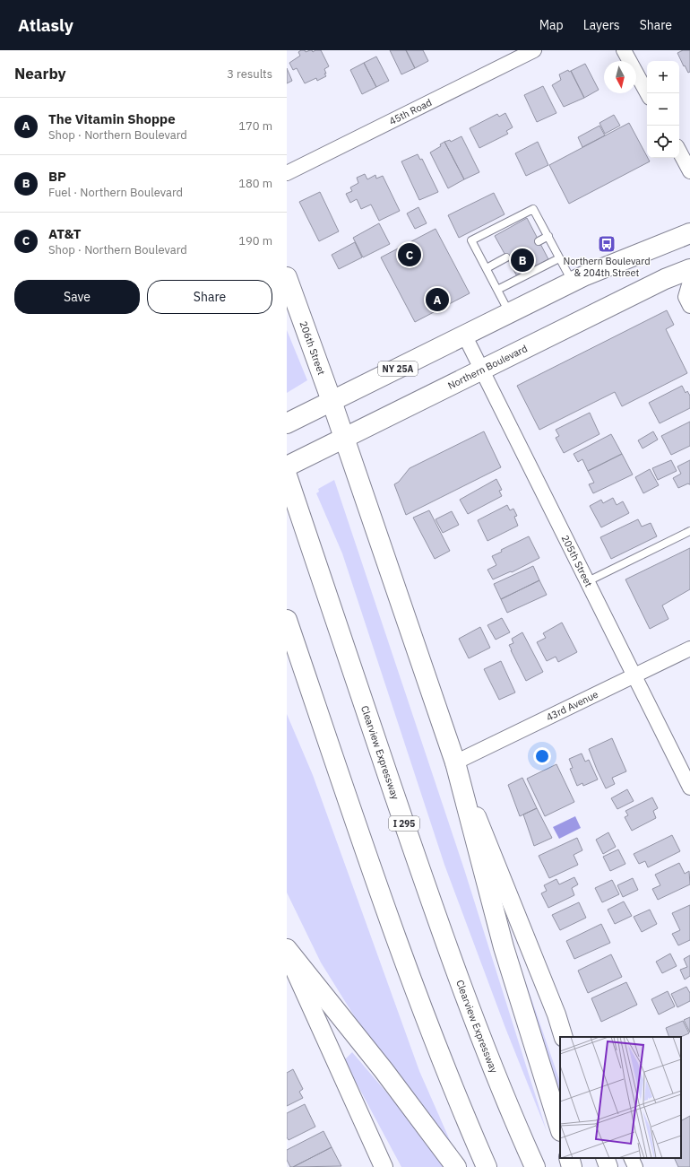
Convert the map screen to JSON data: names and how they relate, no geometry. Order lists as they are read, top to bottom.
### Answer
{
  "streets": {
    "main road": [
      "206th Street",
      "Northern Boulevard",
      "NY 25A",
      "Clearview Expressway",
      "I 295"
    ],
    "street": ["45th Road", "205th Street", "43rd Avenue"]
  },
  "crossings": [
    ["206th Street", "NY 25A"],
    ["Northern Boulevard", "205th Street"],
    ["NY 25A", "205th Street"],
    ["205th Street", "43rd Avenue"]
  ],
  "places": {
    "bus stop": ["Northern Boulevard & 204th Street"]
  },
  "north": "bottom",
  "page": {
    "header": "Atlasly",
    "nav": ["Map", "Layers", "Share"],
    "heading": ["Nearby", "3 results"],
    "map_buttons": ["+", "−"],
    "list": [
      {
        "mark": "A",
        "name": "The Vitamin Shoppe",
        "note": "Shop · Northern Boulevard",
        "value": "170 m"
      },
      {
        "mark": "B",
        "name": "BP",
        "note": "Fuel · Northern Boulevard",
        "value": "180 m"
      },
      {
        "mark": "C",
        "name": "AT&T",
        "note": "Shop · Northern Boulevard",
        "value": "190 m"
      }
    ],
    "pins": ["C", "B", "A"],
    "buttons": ["Save", "Share"]
  }
}
